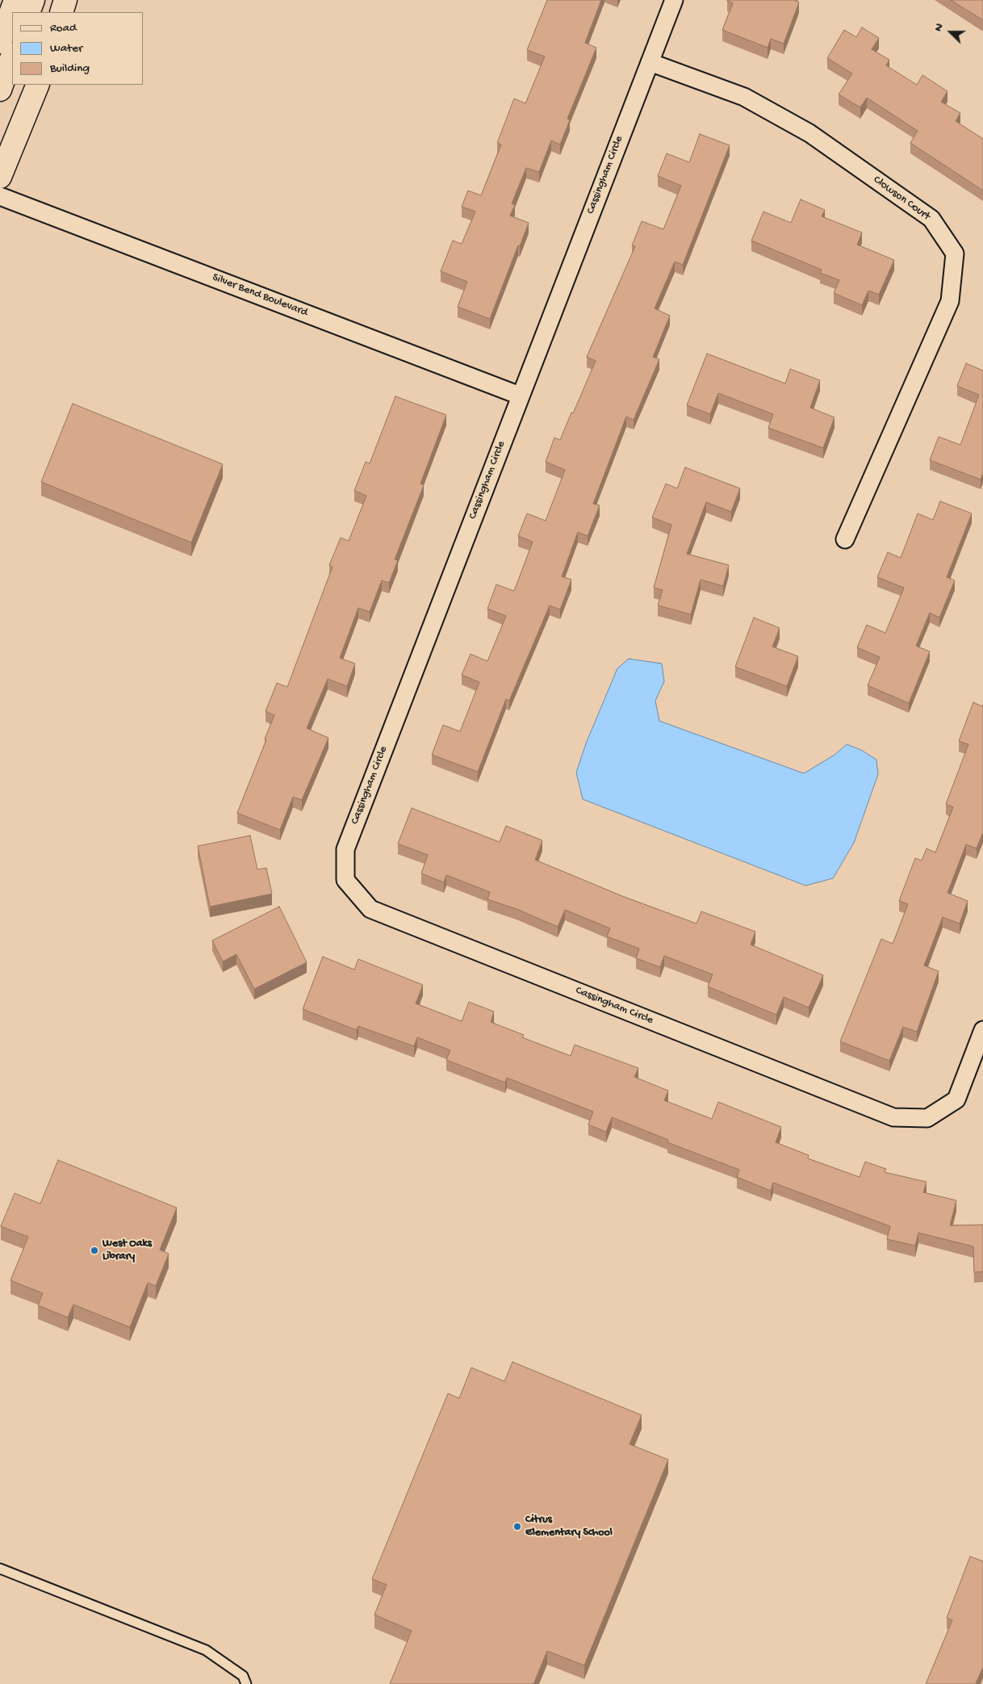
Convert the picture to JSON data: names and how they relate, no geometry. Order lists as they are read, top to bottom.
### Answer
{
  "streets": {
    "street": ["Cassingham Circle", "Clowson Court", "Silver Bend Boulevard"]
  },
  "crossings": [
    ["Cassingham Circle", "Clowson Court"],
    ["Cassingham Circle", "Silver Bend Boulevard"]
  ],
  "places": ["West Oaks Library", "Citrus Elementary School"],
  "legend": ["Road", "Water", "Building"],
  "north": "left"
}
